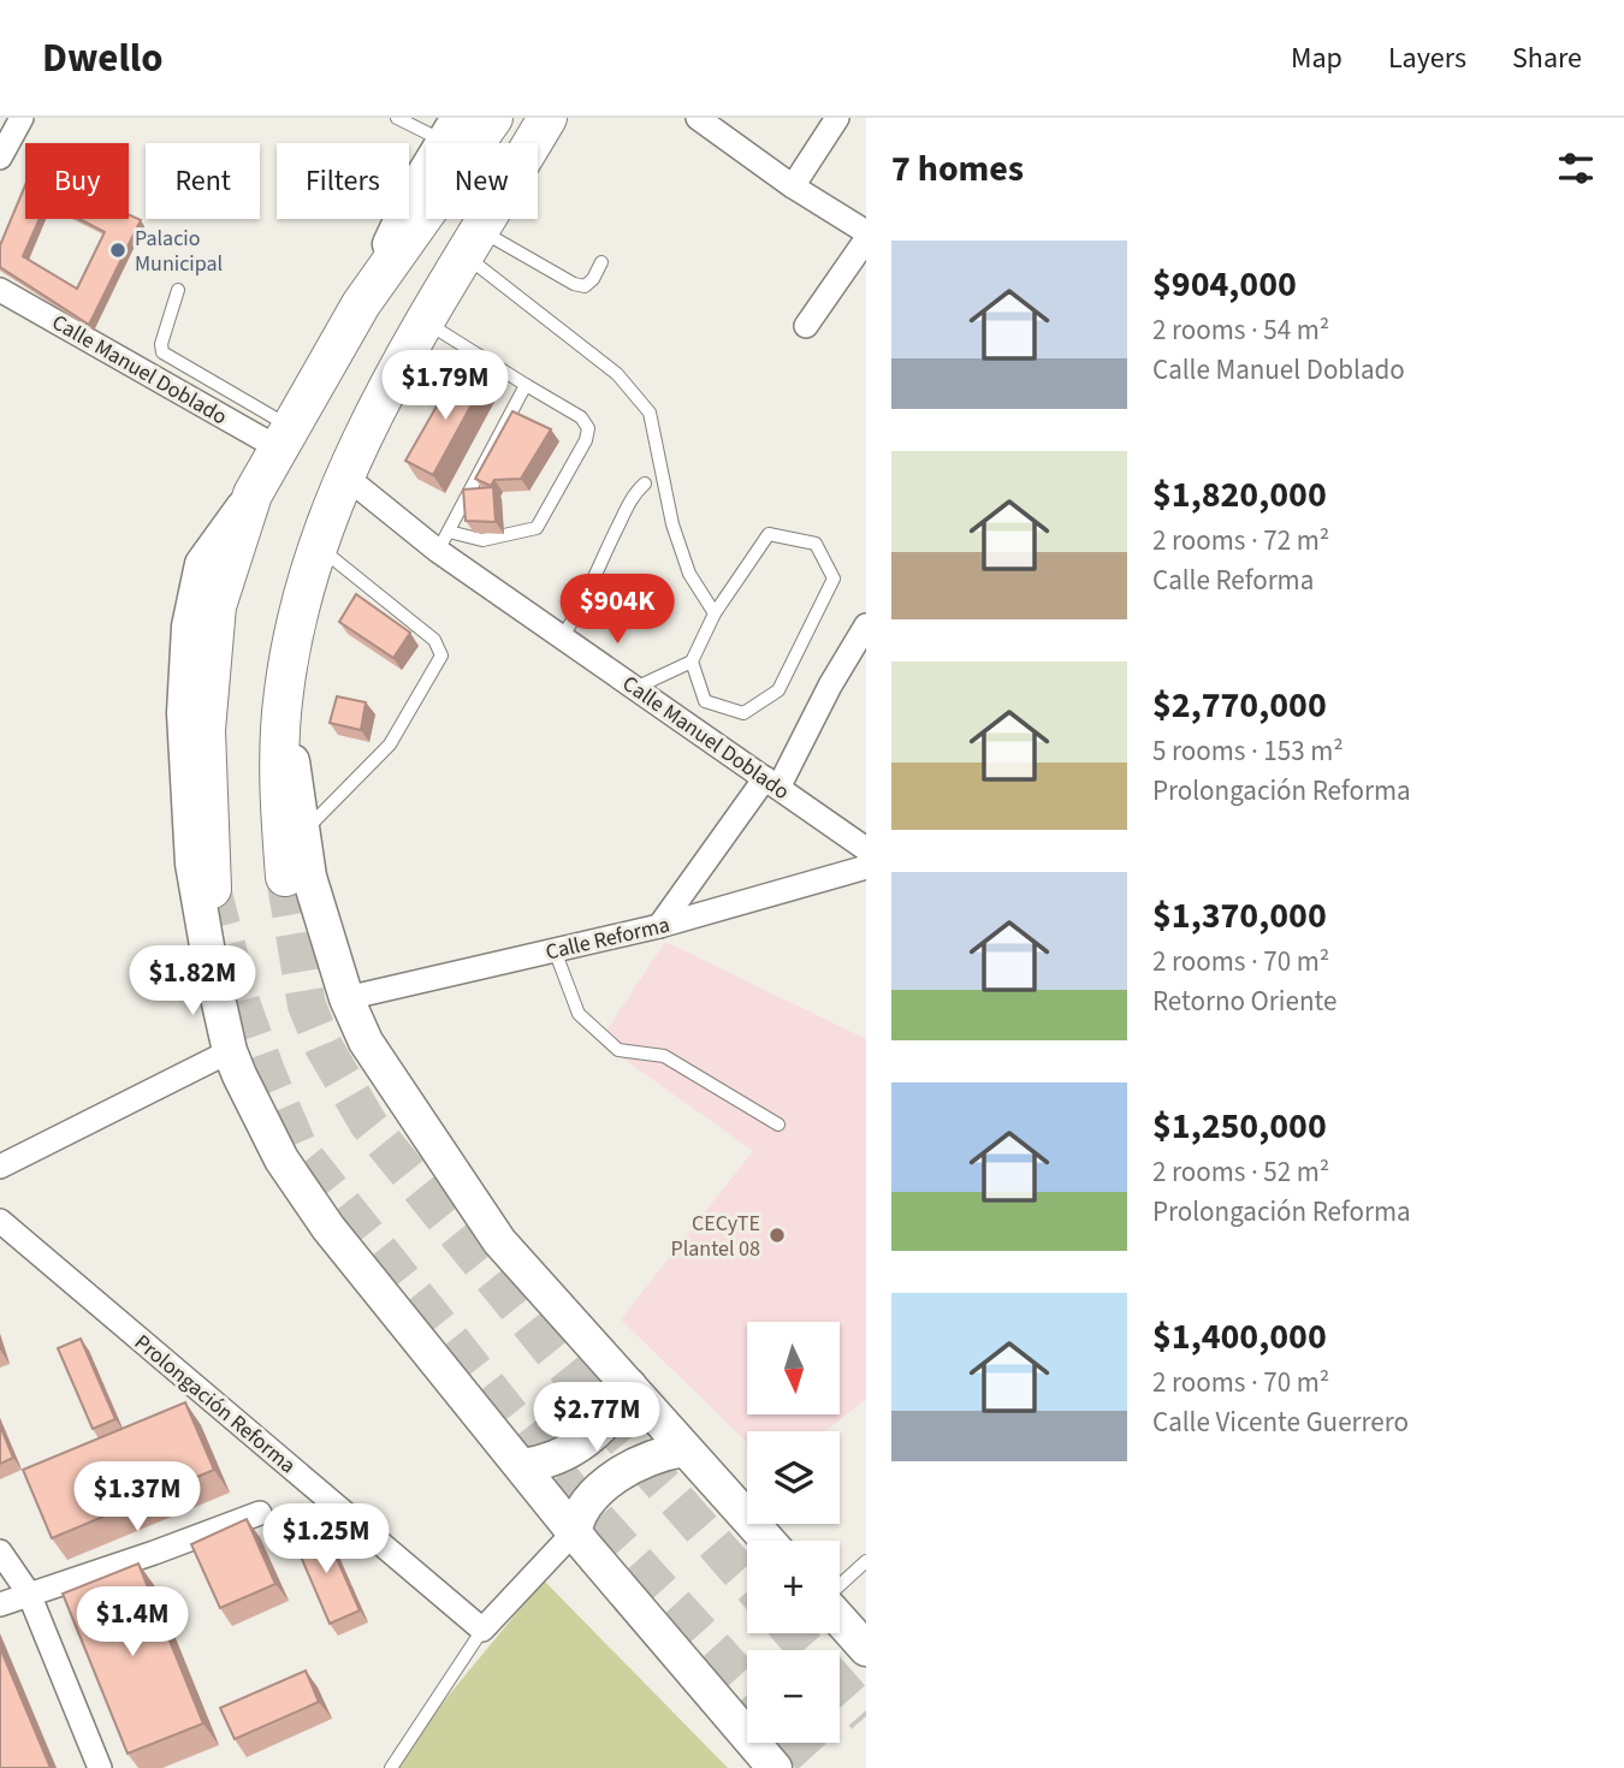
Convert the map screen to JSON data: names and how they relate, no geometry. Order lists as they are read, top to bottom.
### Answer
{
  "streets": {
    "street": ["Calle Manuel Doblado", "Calle Reforma", "Prolongación Reforma"]
  },
  "places": ["Palacio Municipal", "CECyTE Plantel 08"],
  "north": "bottom",
  "page": {
    "header": "Dwello",
    "nav": ["Map", "Layers", "Share"],
    "heading": "7 homes",
    "chip": [
      "Buy",
      "Rent",
      "Filters",
      "New"
    ],
    "list": [
      {
        "name": "$904,000",
        "note": "2 rooms · 54 m² · Calle Manuel Doblado"
      },
      {
        "name": "$1,820,000",
        "note": "2 rooms · 72 m² · Calle Reforma"
      },
      {
        "name": "$2,770,000",
        "note": "5 rooms · 153 m² · Prolongación Reforma"
      },
      {
        "name": "$1,370,000",
        "note": "2 rooms · 70 m² · Retorno Oriente"
      },
      {
        "name": "$1,250,000",
        "note": "2 rooms · 52 m² · Prolongación Reforma"
      },
      {
        "name": "$1,400,000",
        "note": "2 rooms · 70 m² · Calle Vicente Guerrero"
      }
    ],
    "price": [
      "$1.79M",
      "$904K",
      "$1.82M",
      "$2.77M",
      "$1.37M",
      "$1.25M",
      "$1.4M"
    ],
    "map_buttons": ["+", "−"]
  }
}
